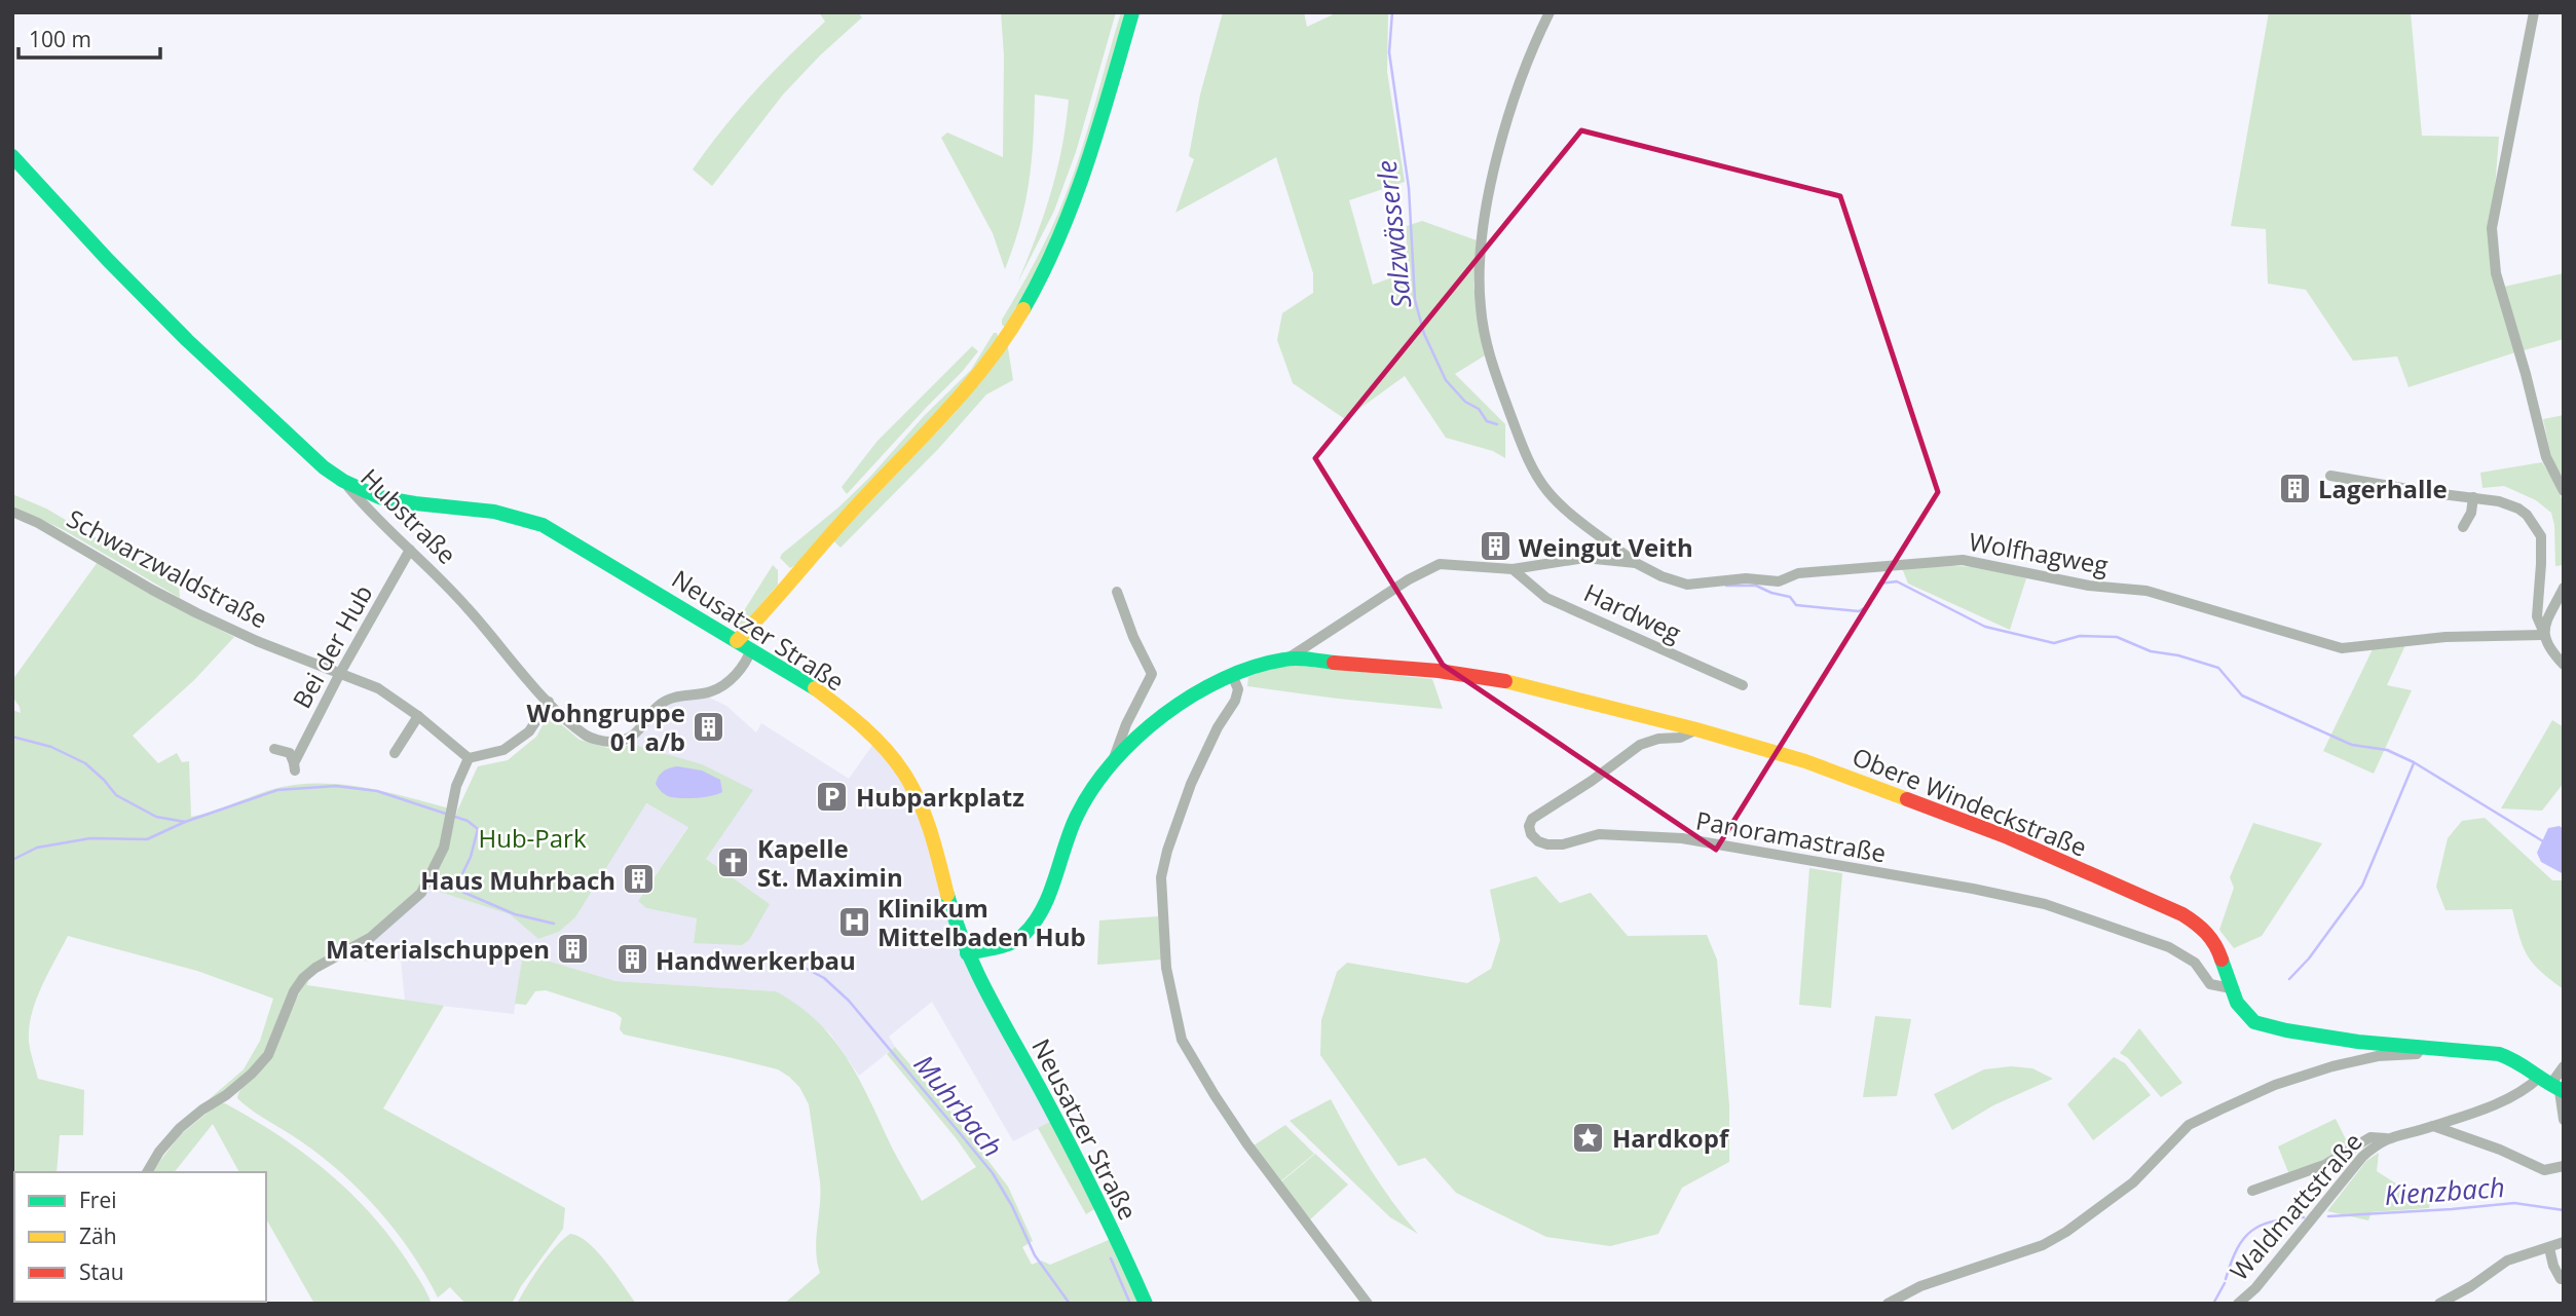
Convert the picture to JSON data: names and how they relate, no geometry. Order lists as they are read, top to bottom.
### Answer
{
  "streets": {
    "street": [
      "Hubstraße",
      "Wolfhagweg",
      "Schwarzwaldstraße",
      "Hardweg",
      "Neusatzer Straße",
      "Bei der Hub",
      "Obere Windeckstraße",
      "Panoramastraße",
      "Waldmattstraße"
    ]
  },
  "crossings": [
    ["Hubstraße", "Neusatzer Straße"],
    ["Hubstraße", "Bei der Hub"],
    ["Wolfhagweg", "Hardweg"],
    ["Wolfhagweg", "Obere Windeckstraße"],
    ["Schwarzwaldstraße", "Bei der Hub"],
    ["Obere Windeckstraße", "Panoramastraße"],
    ["Obere Windeckstraße", "Waldmattstraße"]
  ],
  "water": ["Salzwässerle", "Muhrbach", "Kienzbach"],
  "parks": ["Hub-Park"],
  "places": {
    "building": [
      "Lagerhalle",
      "Weingut Veith",
      "Wohngruppe 01 a/b",
      "Haus Muhrbach",
      "Materialschuppen",
      "Handwerkerbau"
    ],
    "parking": ["Hubparkplatz"],
    "church": ["Kapelle St. Maximin"],
    "hospital": ["Klinikum Mittelbaden Hub"],
    "place": ["Hardkopf"]
  },
  "legend": ["Frei", "Zäh", "Stau"],
  "scale_bar": "100 m"
}
